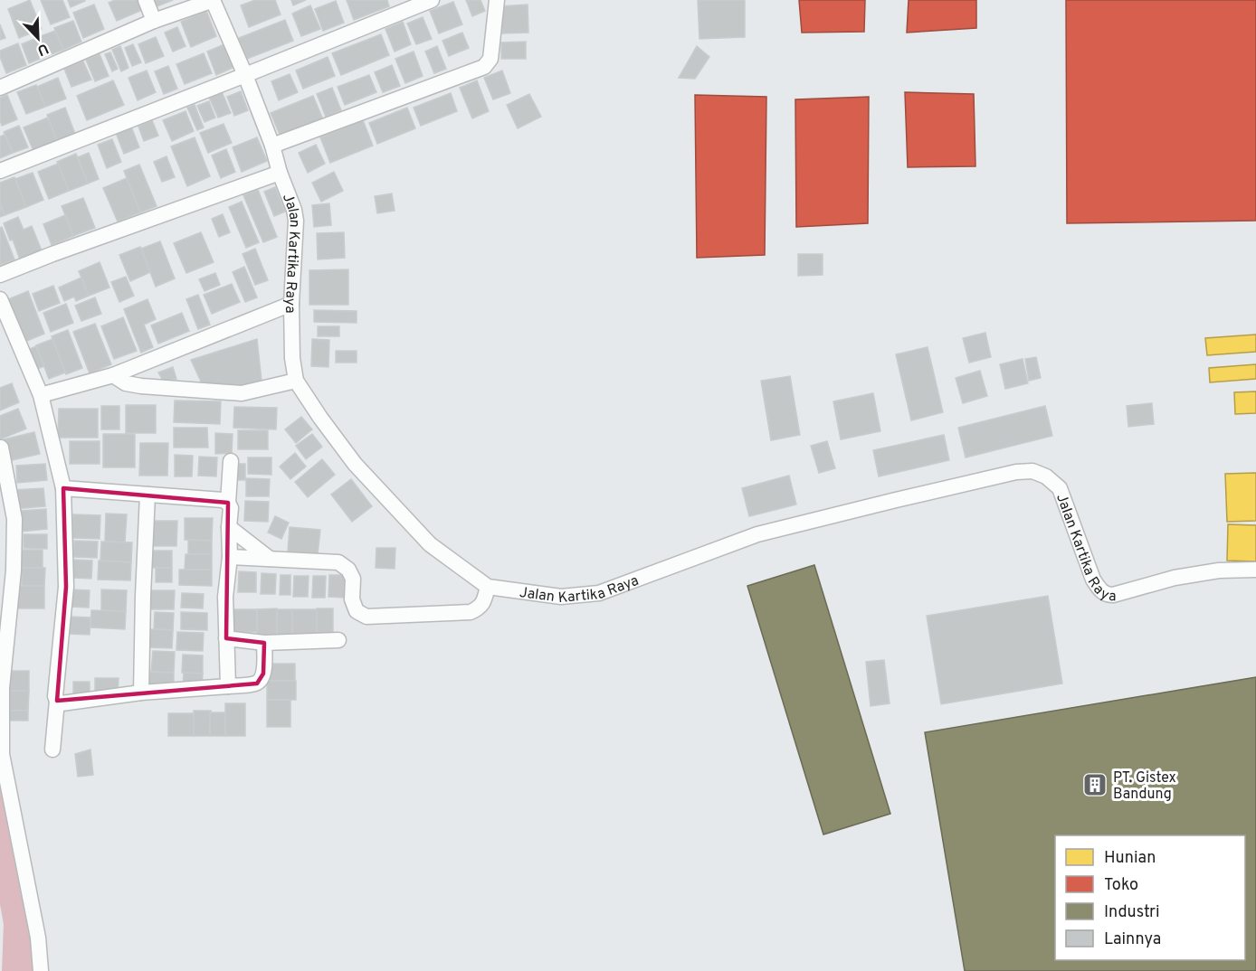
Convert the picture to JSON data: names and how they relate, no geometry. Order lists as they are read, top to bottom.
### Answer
{
  "streets": {
    "street": ["Jalan Kartika Raya"]
  },
  "places": {
    "building": ["PT. Gistex Bandung"]
  },
  "legend": [
    "Hunian",
    "Toko",
    "Industri",
    "Lainnya"
  ],
  "north": "bottom right"
}
